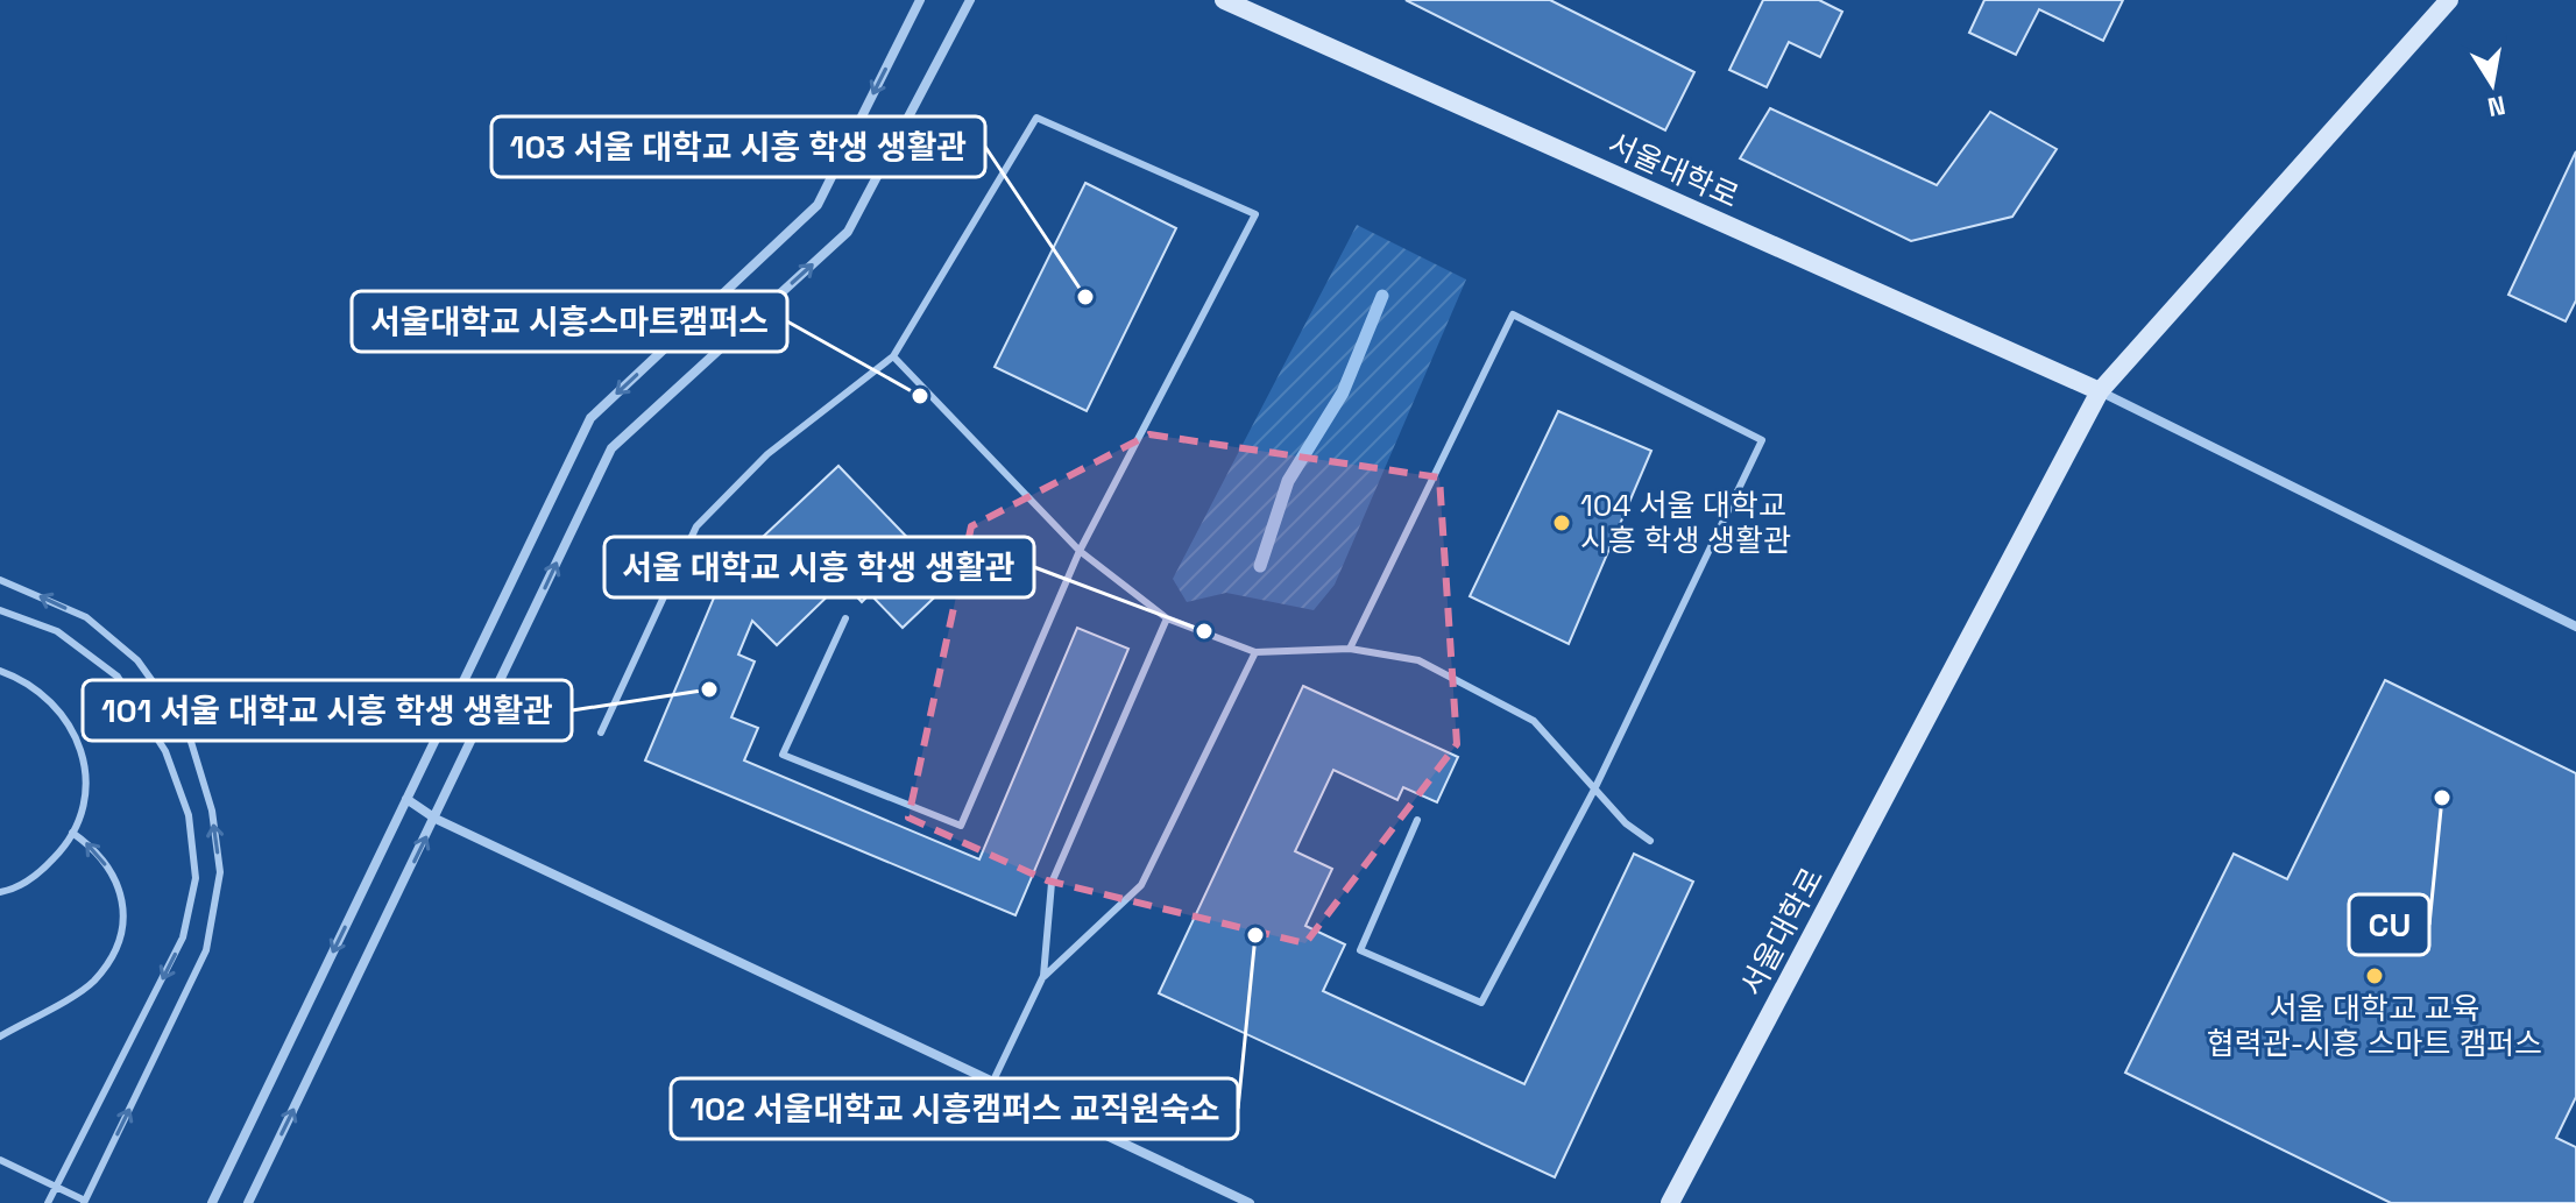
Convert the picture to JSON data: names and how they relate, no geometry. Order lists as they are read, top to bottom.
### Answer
{
  "streets": {
    "street": ["서울대학로"]
  },
  "places": [
    "103 서울 대학교 시흥 학생 생활관",
    "서울대학교 시흥스마트캠퍼스",
    "104 서울 대학교 시흥 학생 생활관",
    "서울 대학교 시흥 학생 생활관",
    "101 서울 대학교 시흥 학생 생활관",
    "CU",
    "102 서울대학교 시흥캠퍼스 교직원숙소",
    "서울 대학교 교육 협력관-시흥 스마트 캠퍼스"
  ],
  "north": "bottom"
}
